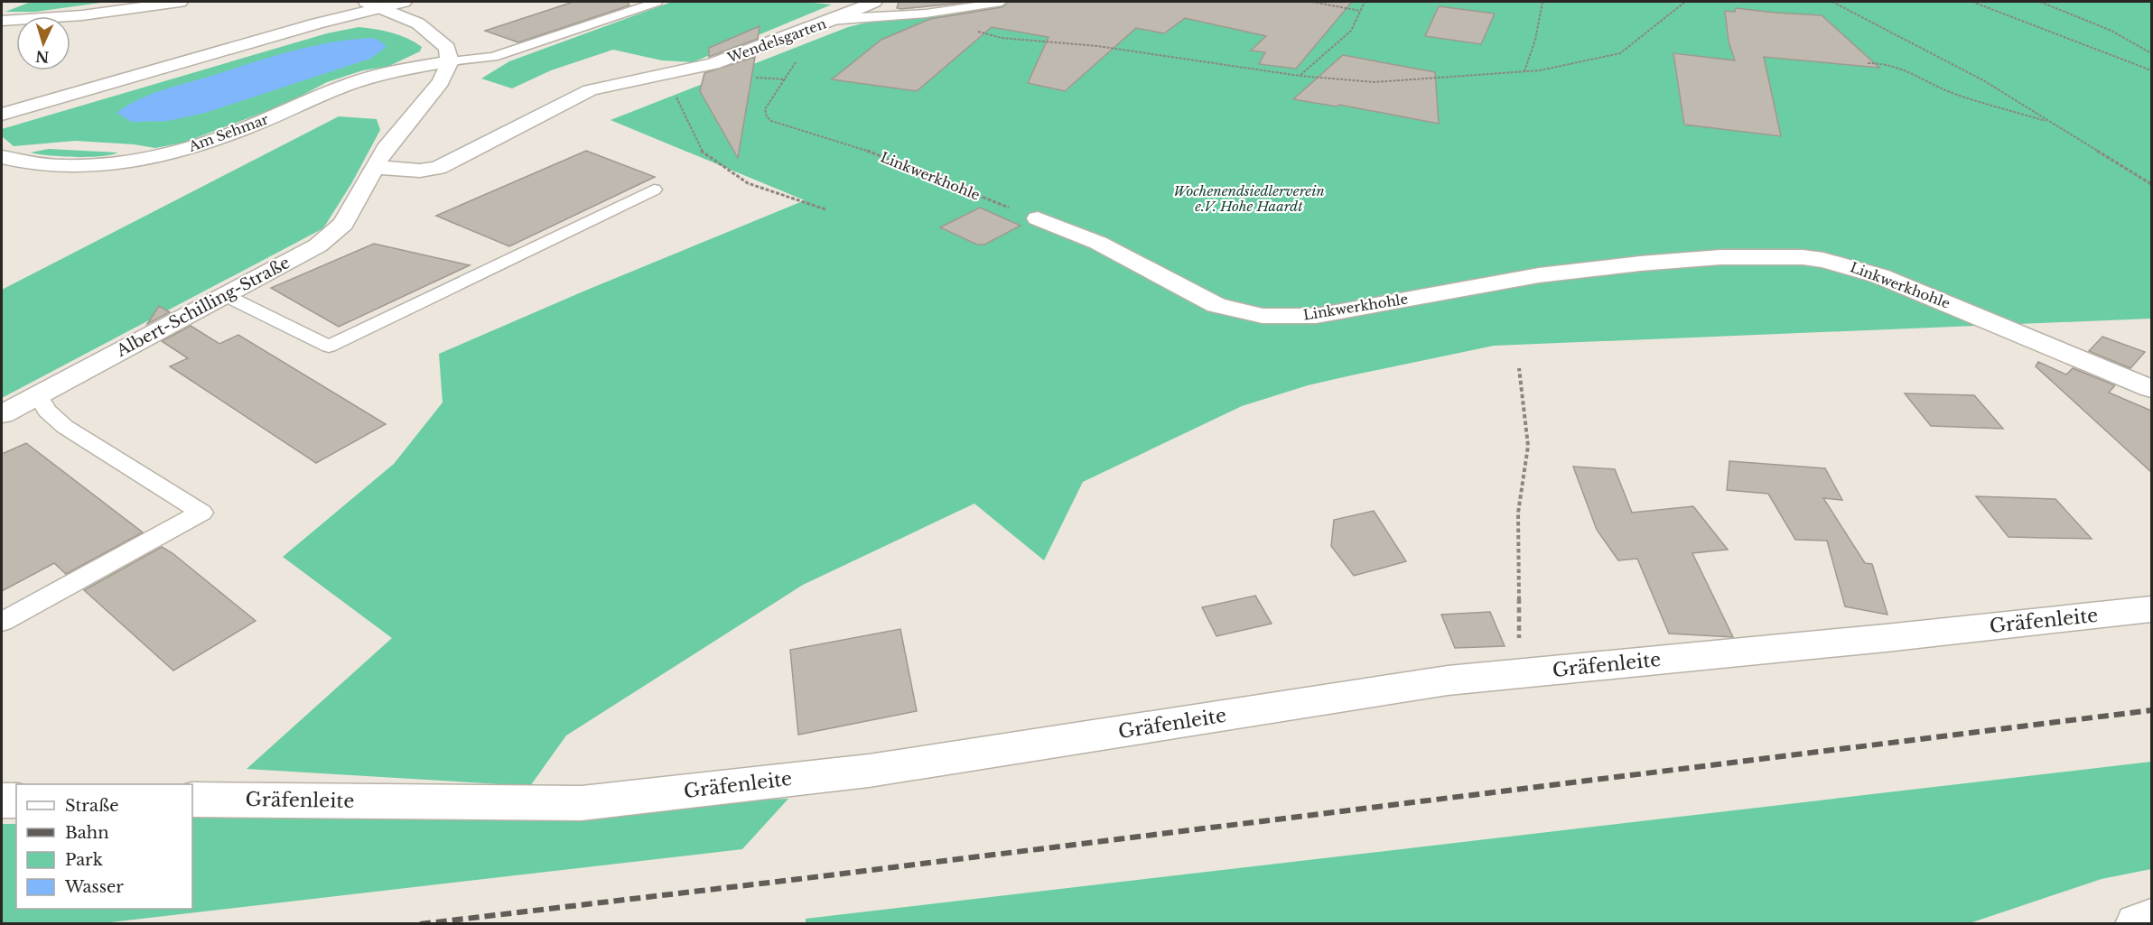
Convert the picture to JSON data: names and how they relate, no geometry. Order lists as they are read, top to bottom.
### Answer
{
  "streets": {
    "street": [
      "Wendelsgarten",
      "Am Sehmar",
      "Linkwerkhohle",
      "Albert-Schilling-Straße",
      "Gräfenleite"
    ]
  },
  "crossings": [
    ["Am Sehmar", "Albert-Schilling-Straße"]
  ],
  "parks": ["Wochenendsiedlerverein e.V. Hohe Haardt"],
  "legend": [
    "Straße",
    "Bahn",
    "Park",
    "Wasser"
  ],
  "north": "bottom"
}
